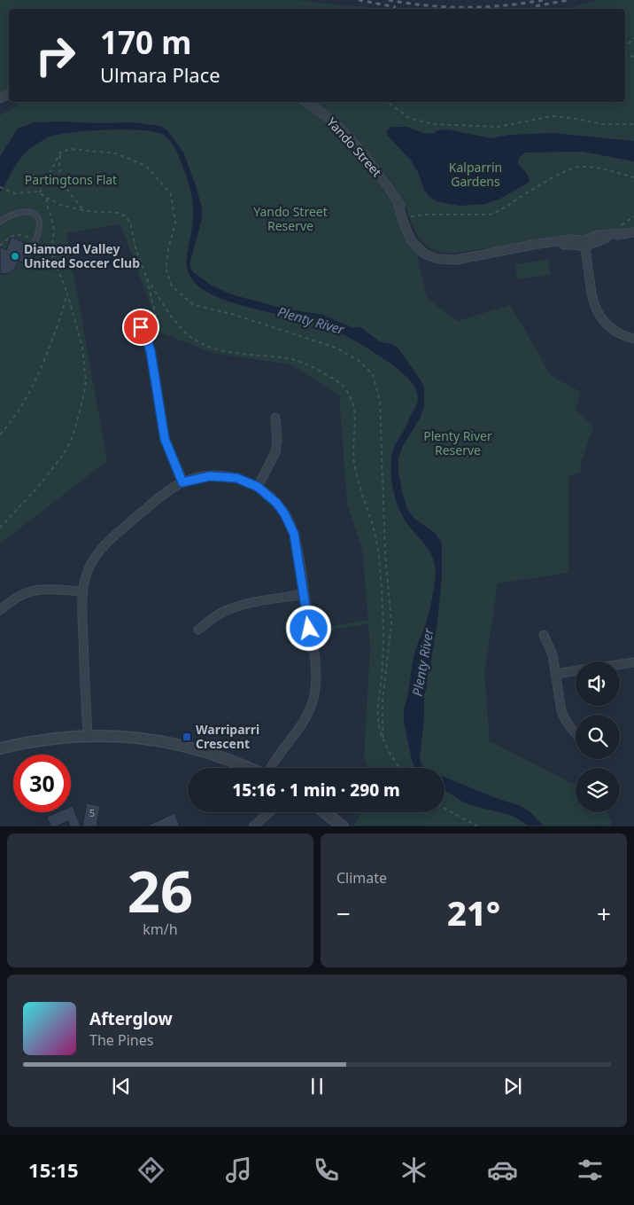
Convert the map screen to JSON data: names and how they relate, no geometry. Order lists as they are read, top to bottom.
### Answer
{
  "streets": {
    "street": ["Yando Street"]
  },
  "water": ["Plenty River"],
  "parks": [
    "Kalparrin Gardens",
    "Partingtons Flat",
    "Yando Street Reserve",
    "Plenty River Reserve"
  ],
  "places": {
    "other": ["Diamond Valley United Soccer Club"],
    "transit": ["Warriparri Crescent"]
  },
  "house_numbers": ["5"],
  "page": {
    "turn": ["170 m", "Ulmara Place"],
    "limit": "30",
    "trip": "15:16 · 1 min · 290 m",
    "tile": [
      ["26", "km/h"],
      "Climate"
    ],
    "heat": ["−", "21°", "+"],
    "song": ["Afterglow", "The Pines"],
    "tabs": "15:15"
  }
}
